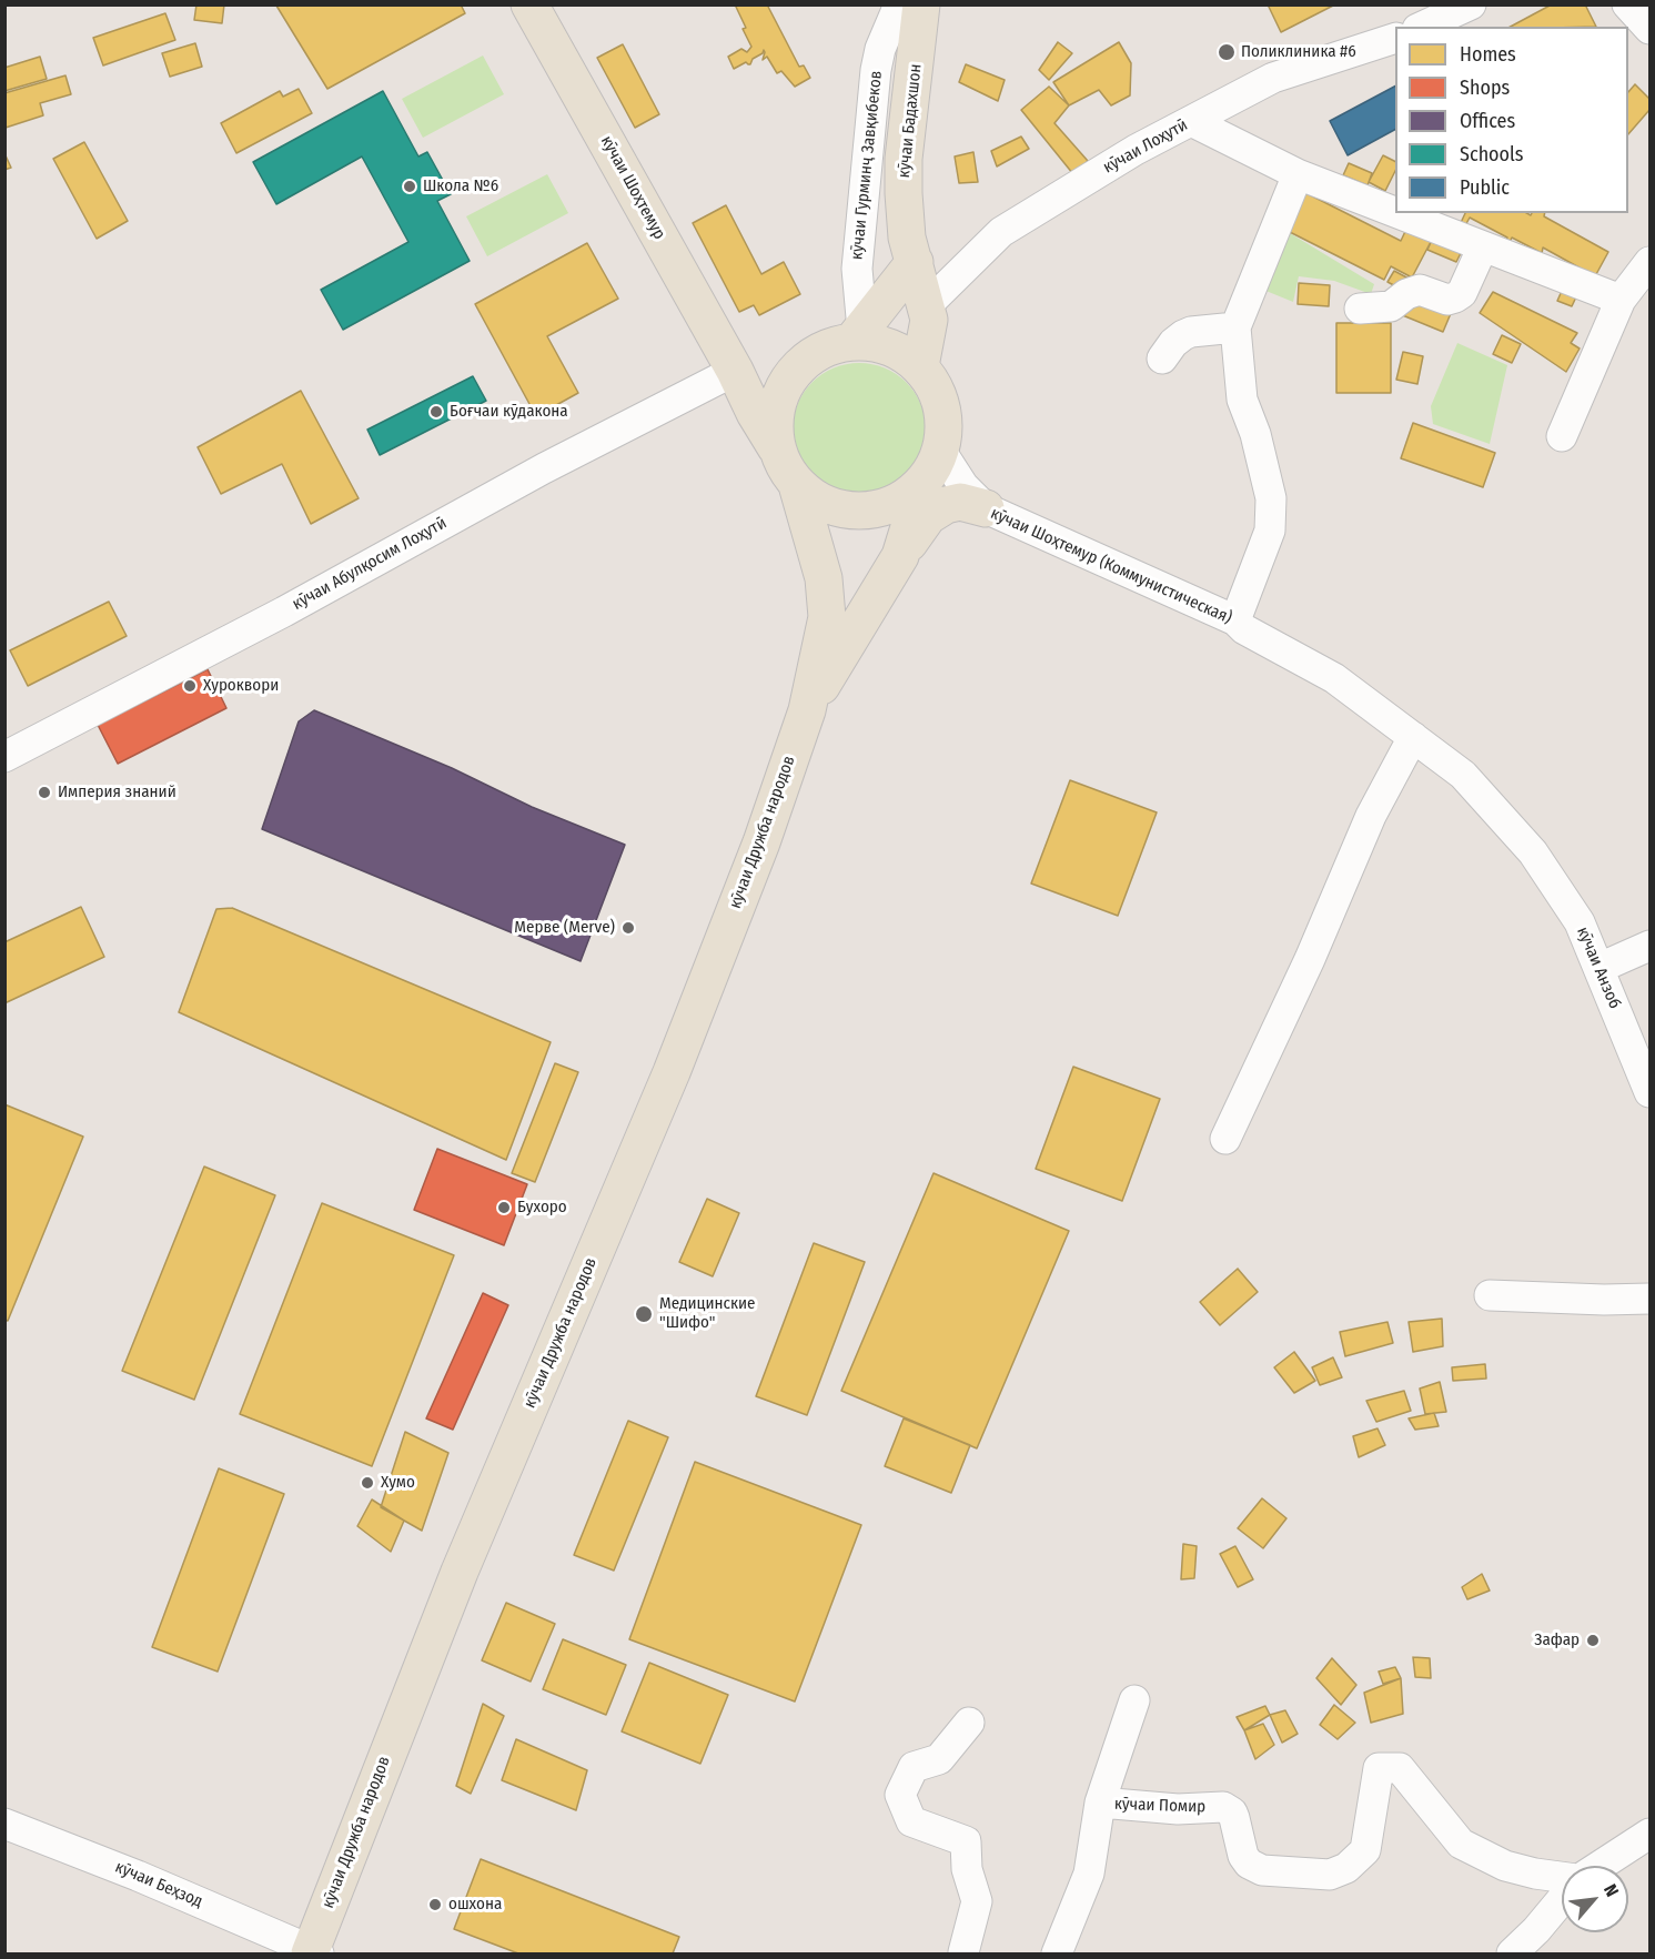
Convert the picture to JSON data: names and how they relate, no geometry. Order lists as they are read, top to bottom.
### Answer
{
  "streets": {
    "main road": ["кӯчаи Бадахшон", "кӯчаи Шоҳтемур", "кӯчаи Дружба народов"],
    "street": [
      "кӯчаи Лоҳутӣ",
      "кӯчаи Гурминҷ Завқибеков",
      "кӯчаи Абулқосим Лоҳутӣ",
      "кӯчаи Шоҳтемур (Коммунистическая)",
      "кӯчаи Анзоб",
      "кӯчаи Помир",
      "кӯчаи Беҳзод"
    ]
  },
  "crossings": [
    ["кӯчаи Бадахшон", "кӯчаи Лоҳутӣ"],
    ["кӯчаи Бадахшон", "кӯчаи Гурминҷ Завқибеков"],
    ["кӯчаи Бадахшон", "кӯчаи Шоҳтемур"],
    ["кӯчаи Бадахшон", "кӯчаи Шоҳтемур (Коммунистическая)"],
    ["кӯчаи Гурминҷ Завқибеков", "кӯчаи Шоҳтемур"],
    ["кӯчаи Гурминҷ Завқибеков", "кӯчаи Шоҳтемур (Коммунистическая)"],
    ["кӯчаи Шоҳтемур", "кӯчаи Абулқосим Лоҳутӣ"],
    ["кӯчаи Шоҳтемур", "кӯчаи Шоҳтемур (Коммунистическая)"],
    ["кӯчаи Шоҳтемур (Коммунистическая)", "кӯчаи Анзоб"],
    ["кӯчаи Дружба народов", "кӯчаи Беҳзод"]
  ],
  "places": [
    "Поликлиника #6",
    "Школа №6",
    "Боғчаи кӯдакона",
    "Хуроквори",
    "Империя знаний",
    "Мерве (Merve)",
    "Бухоро",
    "Медицинские \"Шифо\"",
    "Хумо",
    "Зафар",
    "ошхона"
  ],
  "legend": [
    "Homes",
    "Shops",
    "Offices",
    "Schools",
    "Public"
  ],
  "north": "top right"
}
